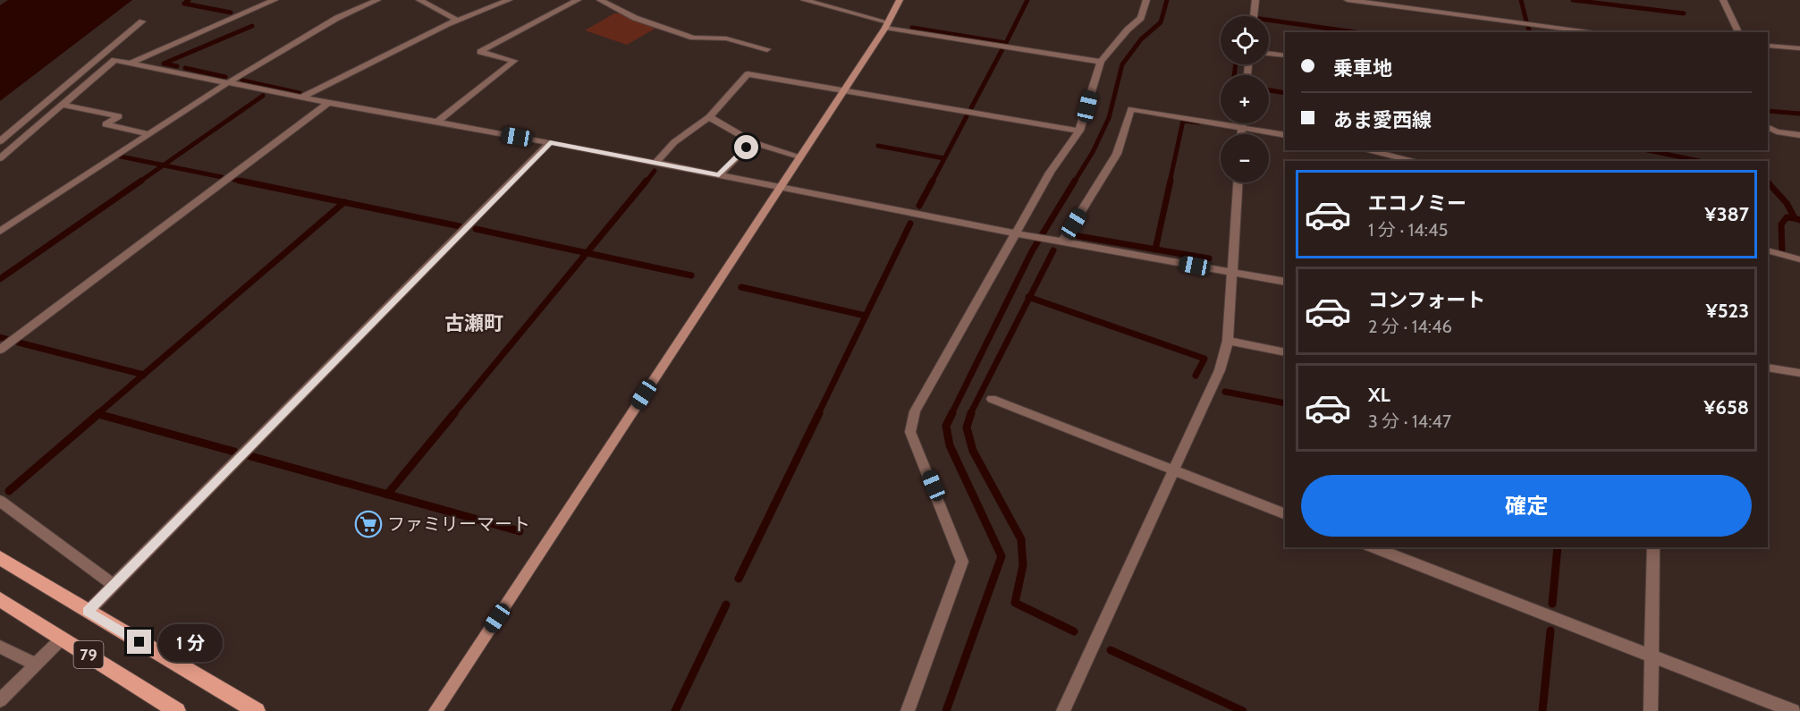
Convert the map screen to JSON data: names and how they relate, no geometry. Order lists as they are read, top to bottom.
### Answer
{
  "streets": {
    "main road": ["79"]
  },
  "districts": ["古瀬町"],
  "places": {
    "supermarket": ["ファミリーマート"]
  },
  "page": {
    "map_buttons": ["+", "−"],
    "banner": ["乗車地", "あま愛西線"],
    "list": [
      {
        "name": "エコノミー",
        "note": "1 分 · 14:45",
        "value": "¥387"
      },
      {
        "name": "コンフォート",
        "note": "2 分 · 14:46",
        "value": "¥523"
      },
      {
        "name": "XL",
        "note": "3 分 · 14:47",
        "value": "¥658"
      }
    ],
    "buttons": "確定",
    "bubble": "1 分"
  }
}
